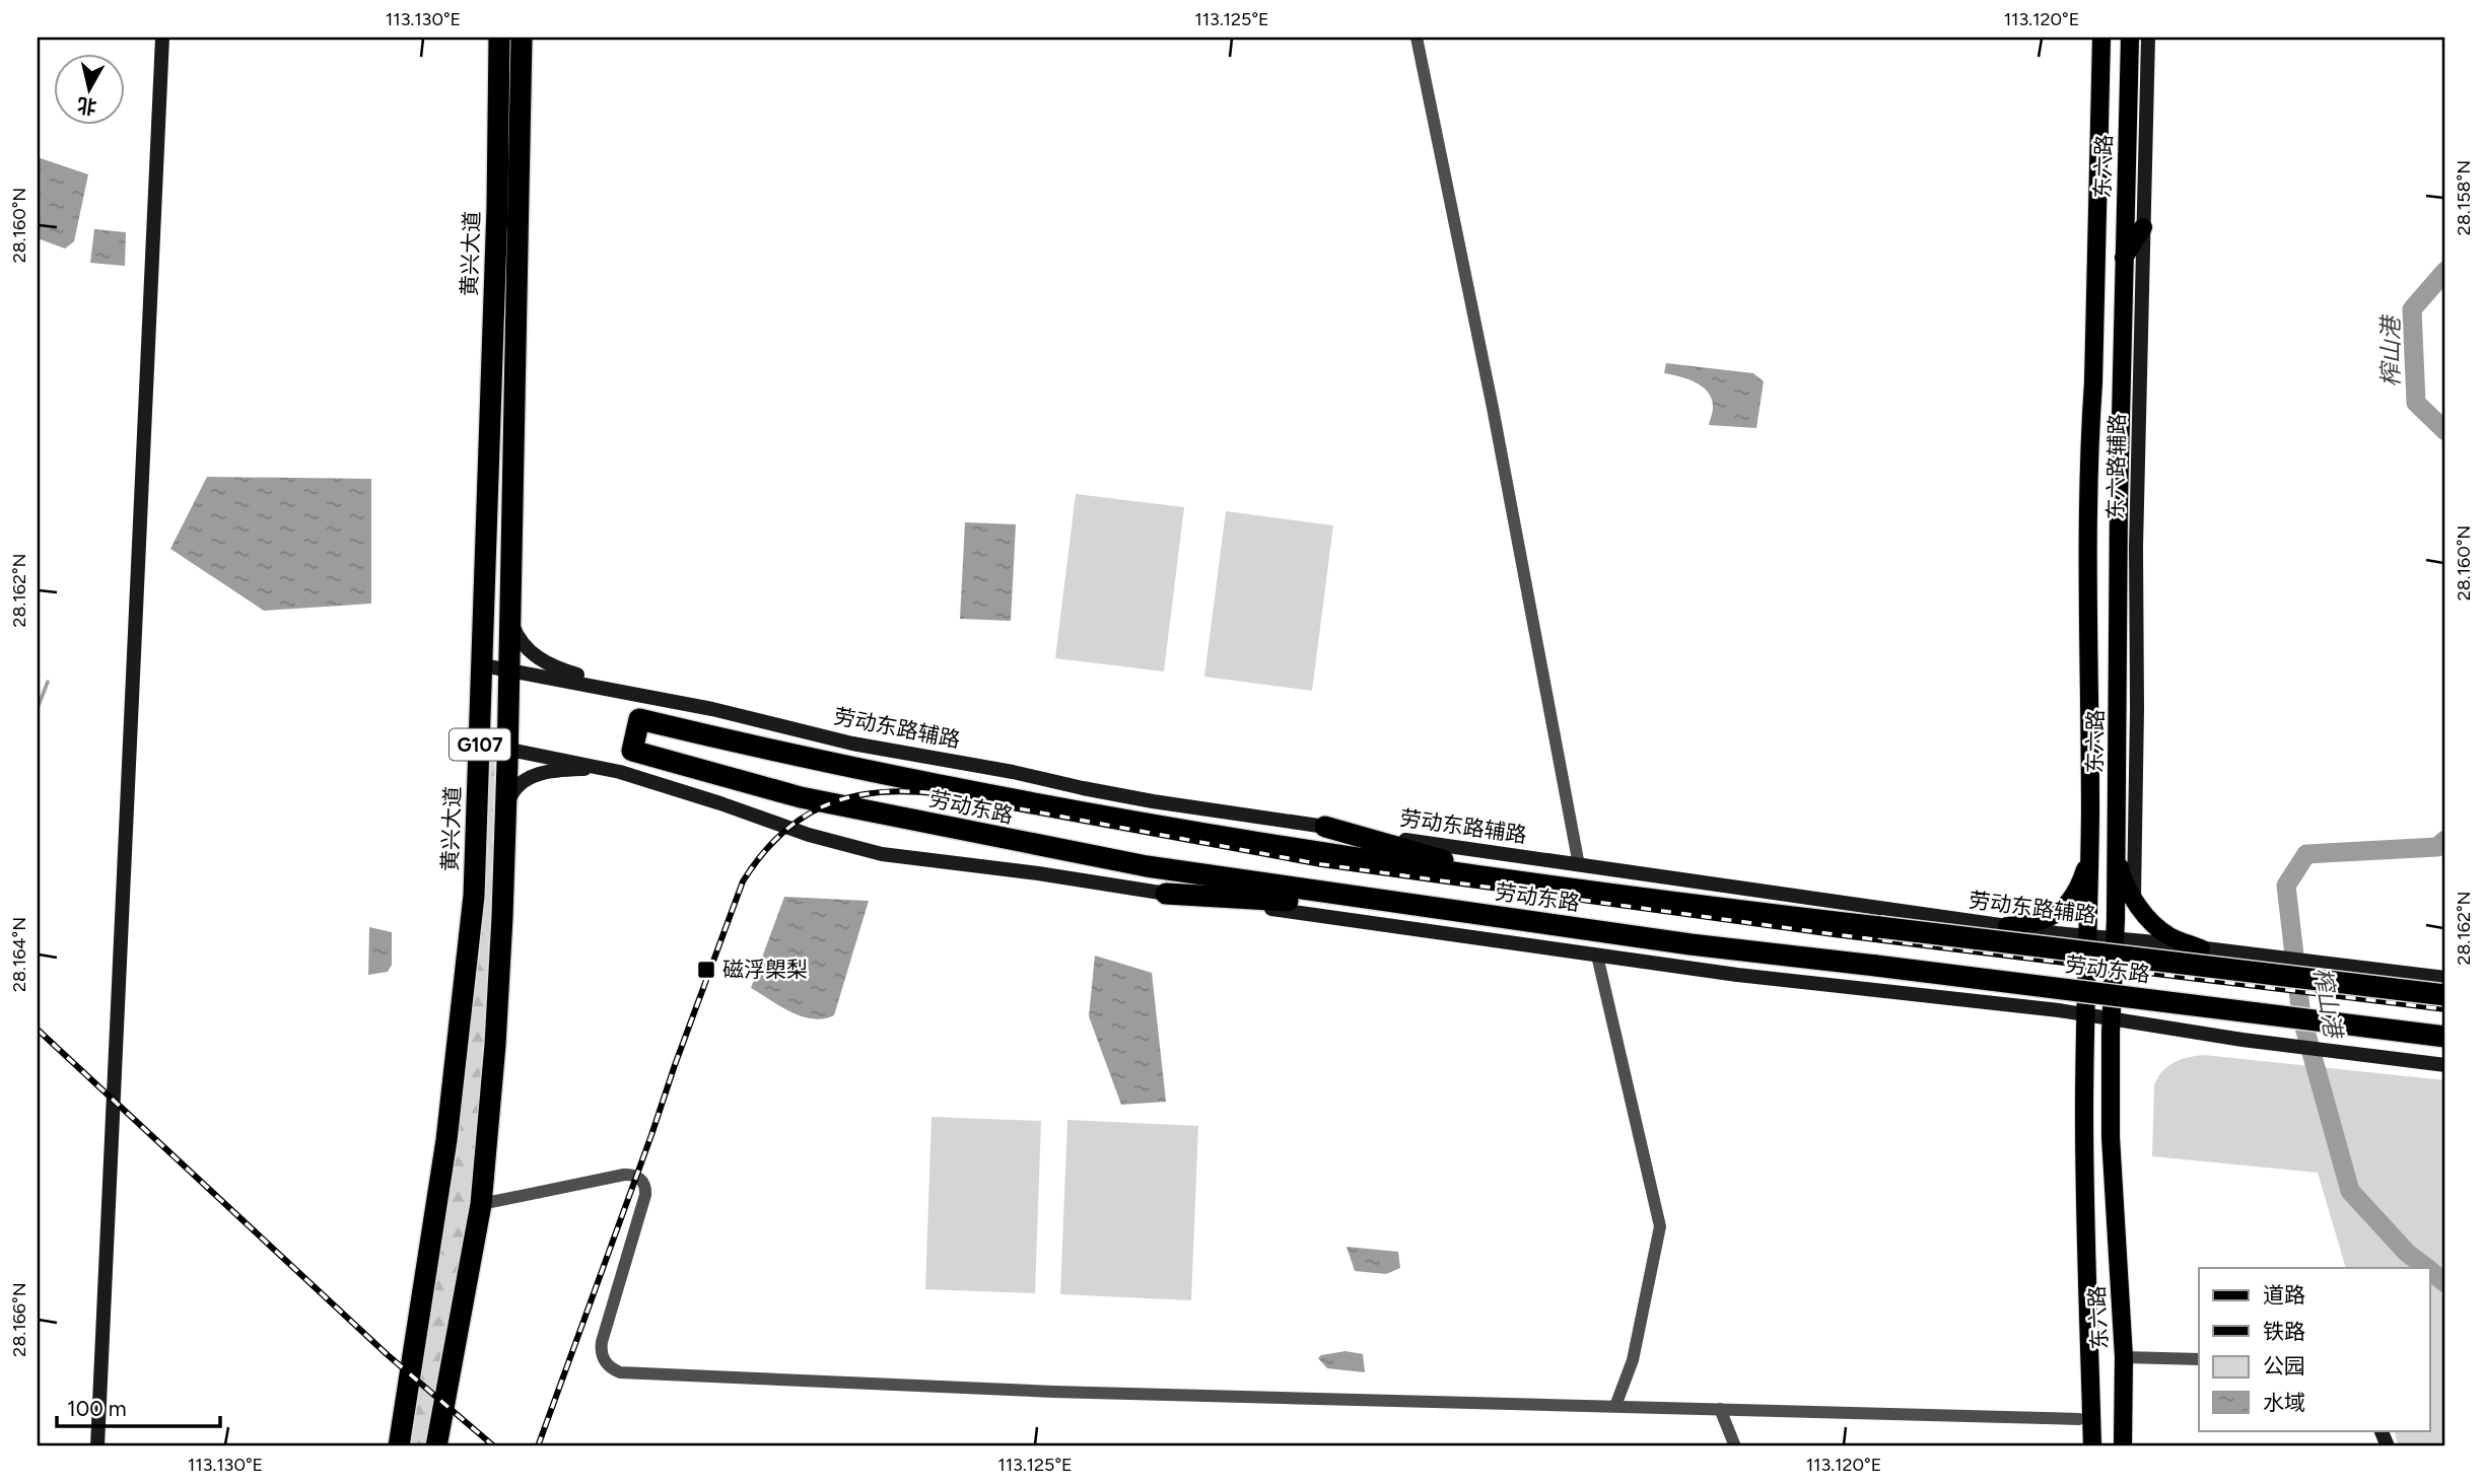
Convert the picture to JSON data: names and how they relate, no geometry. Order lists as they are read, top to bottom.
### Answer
{
  "streets": {
    "highway": ["黄兴大道", "G107", "劳动东路"],
    "main road": ["东六路", "东六路辅路", "劳动东路辅路"]
  },
  "crossings": [
    ["东六路", "劳动东路辅路"],
    ["黄兴大道", "劳动东路辅路"],
    ["劳动东路辅路", "G107"]
  ],
  "water": ["榨山港"],
  "places": {
    "transit": ["磁浮㮾梨"]
  },
  "legend": [
    "道路",
    "铁路",
    "公园",
    "水域"
  ],
  "scale_bar": "100 m",
  "north": "bottom",
  "coordinates": [
    "113.130°E",
    "113.125°E",
    "113.120°E",
    "28.158°N",
    "28.160°N",
    "28.162°N",
    "28.164°N",
    "28.166°N"
  ]
}
